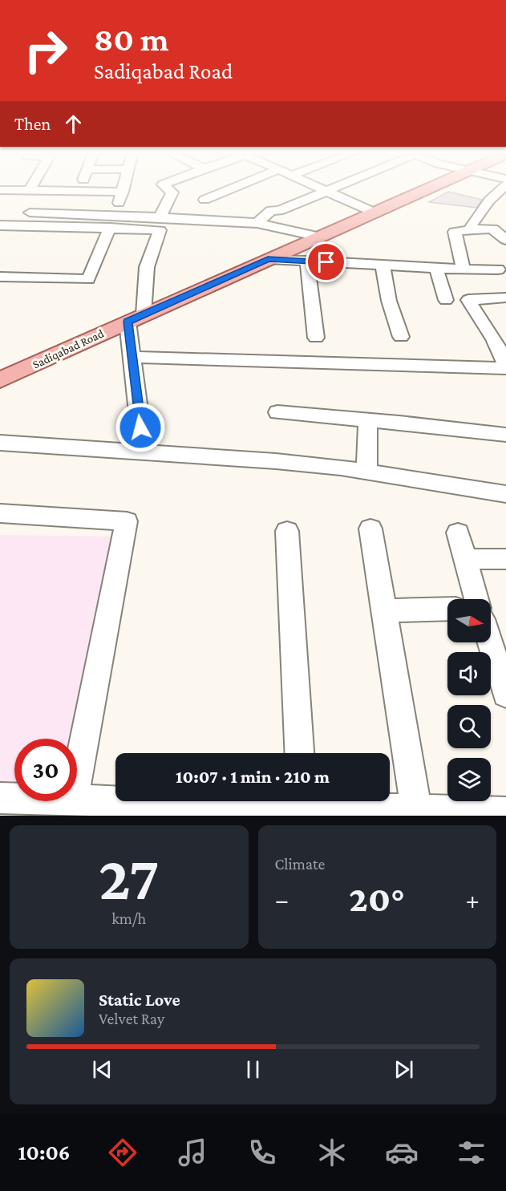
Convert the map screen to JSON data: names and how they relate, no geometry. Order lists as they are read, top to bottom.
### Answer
{
  "streets": {
    "main road": ["Sadiqabad Road"]
  },
  "north": "right",
  "page": {
    "turn": ["80 m", "Sadiqabad Road"],
    "then": "Then",
    "limit": "30",
    "trip": "10:07 · 1 min · 210 m",
    "tile": [
      ["27", "km/h"],
      "Climate"
    ],
    "heat": ["−", "20°", "+"],
    "song": ["Static Love", "Velvet Ray"],
    "tabs": "10:06"
  }
}
